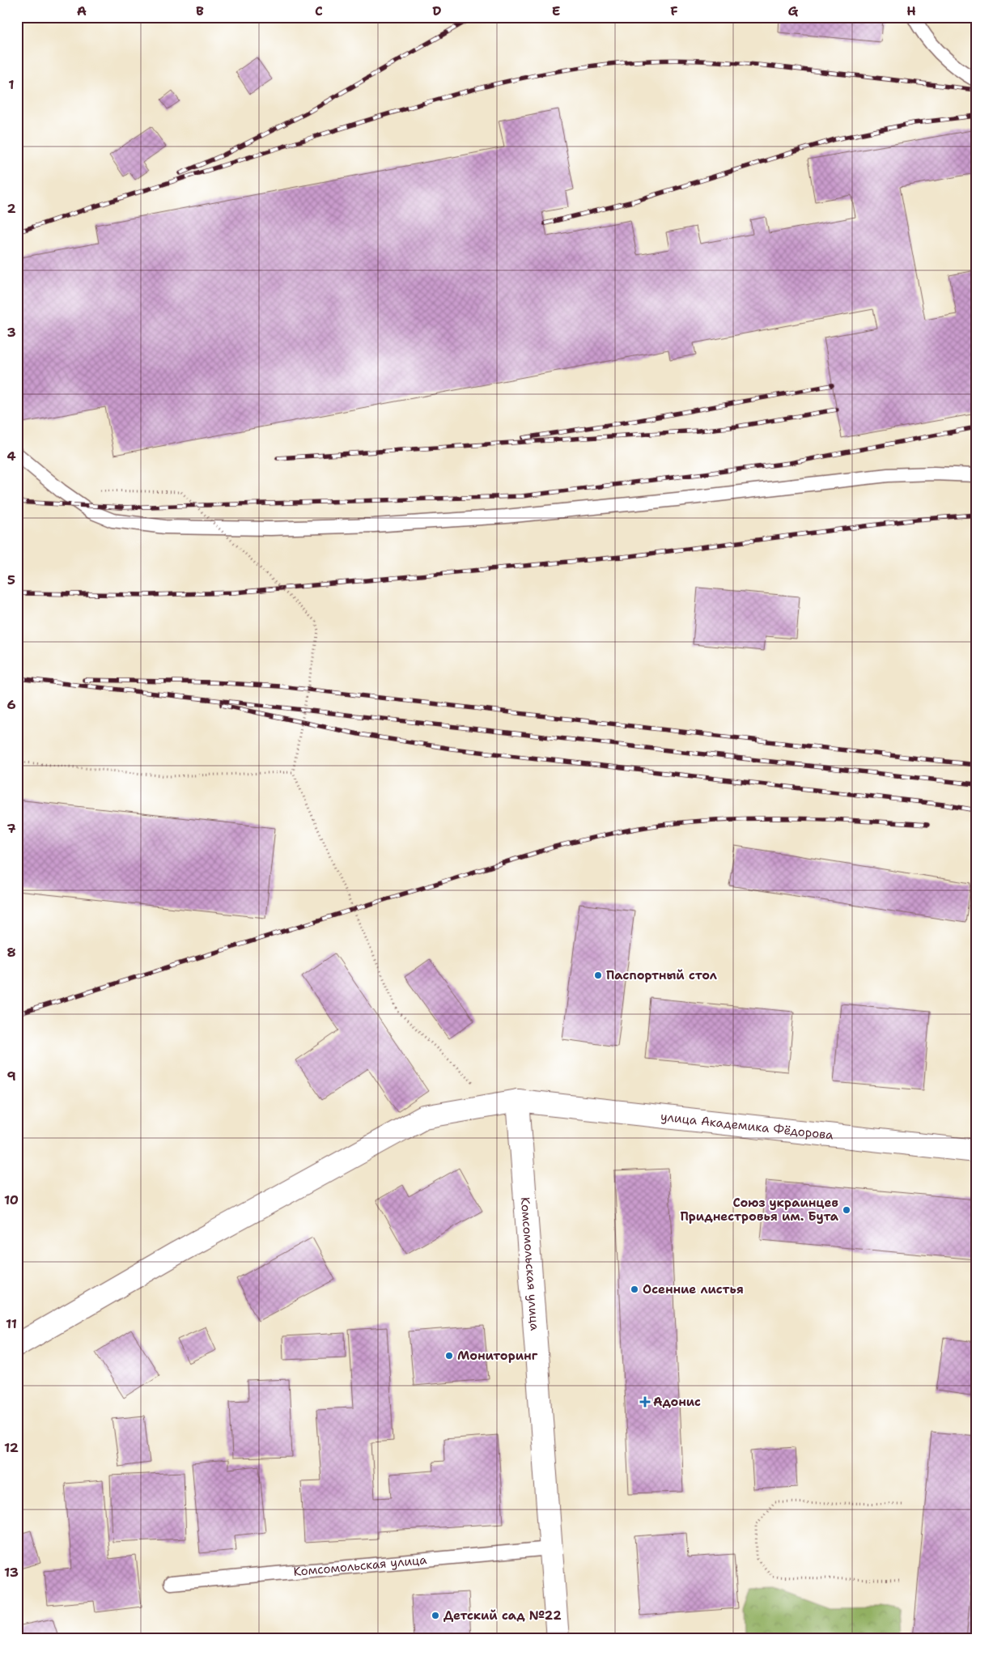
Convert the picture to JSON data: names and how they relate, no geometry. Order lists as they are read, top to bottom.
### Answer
{
  "streets": {
    "street": ["улица Академика Фёдорова", "Комсомольская улица"]
  },
  "crossings": [
    ["улица Академика Фёдорова", "Комсомольская улица"]
  ],
  "places": {
    "other": [
      "Паспортный стол",
      "Союз украинцев Приднестровья им. Бута",
      "Осенние листья",
      "Мониторинг",
      "Детский сад №22"
    ],
    "health": ["Адонис"]
  },
  "grid": {
    "columns": [
      "A",
      "B",
      "C",
      "D",
      "E",
      "F",
      "G",
      "H"
    ],
    "rows": [
      "1",
      "2",
      "3",
      "4",
      "5",
      "6",
      "7",
      "8",
      "9",
      "10",
      "11",
      "12",
      "13"
    ]
  }
}
